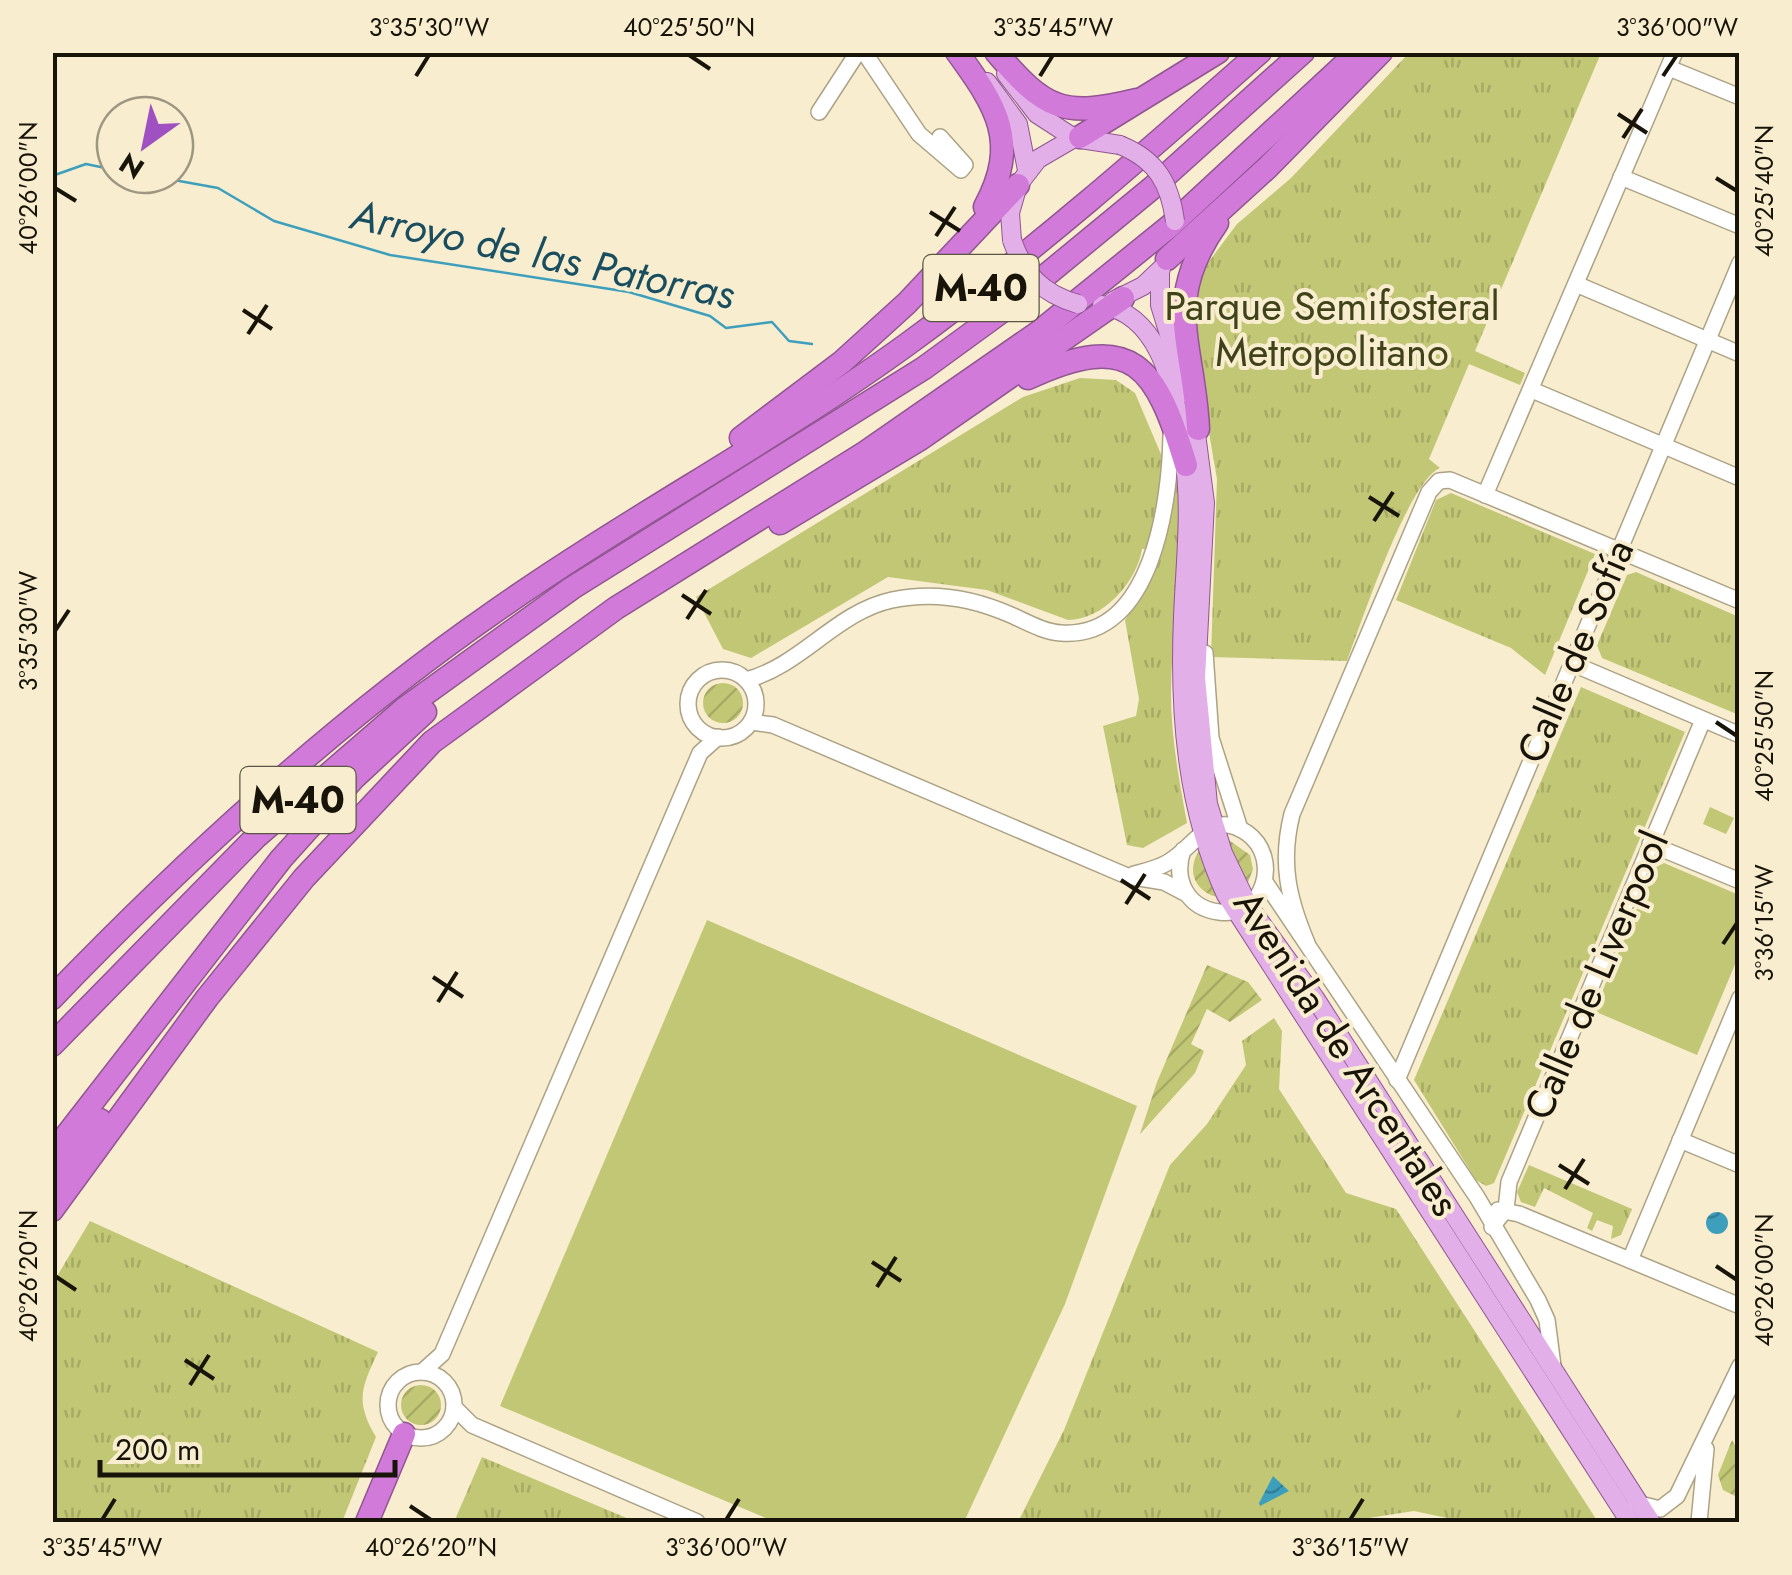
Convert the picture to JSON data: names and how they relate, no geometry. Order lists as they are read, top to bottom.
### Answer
{
  "streets": {
    "highway": ["M-40"],
    "main road": ["Avenida de Arcentales"],
    "street": ["Calle de Sofía", "Calle de Liverpool"]
  },
  "water": ["Arroyo de las Patorras"],
  "parks": ["Parque Semifosteral Metropolitano"],
  "scale_bar": "200 m",
  "north": "bottom left",
  "coordinates": [
    "3°35'30\"W",
    "40°25'50\"N",
    "3°35'45\"W",
    "3°36'00\"W",
    "40°26'00\"N",
    "40°25'40\"N",
    "3°36'15\"W",
    "40°26'20\"N"
  ]
}
